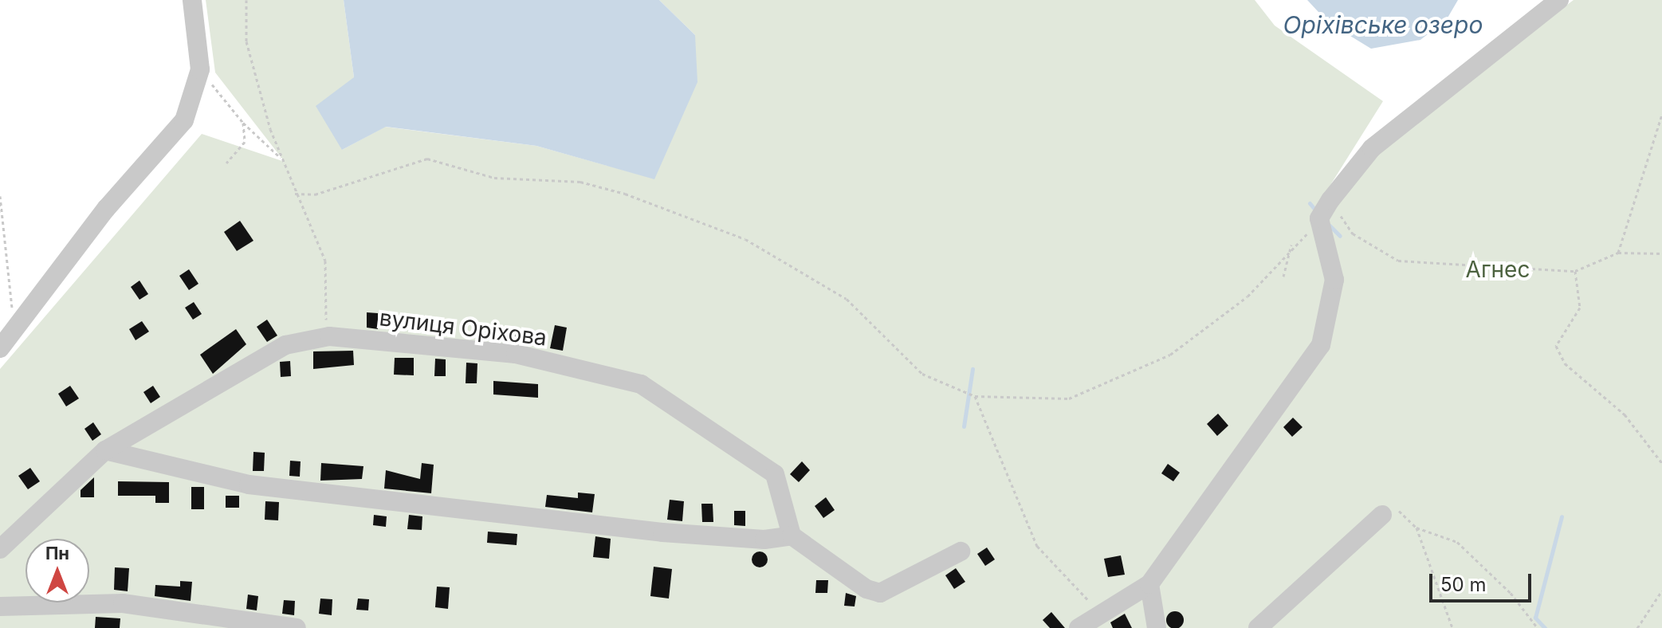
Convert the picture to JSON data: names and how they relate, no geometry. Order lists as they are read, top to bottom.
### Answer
{
  "streets": {
    "street": ["вулиця Оріхова"]
  },
  "water": ["Оріхівське озеро"],
  "parks": ["Агнес"],
  "scale_bar": "50 m",
  "north": "top"
}
